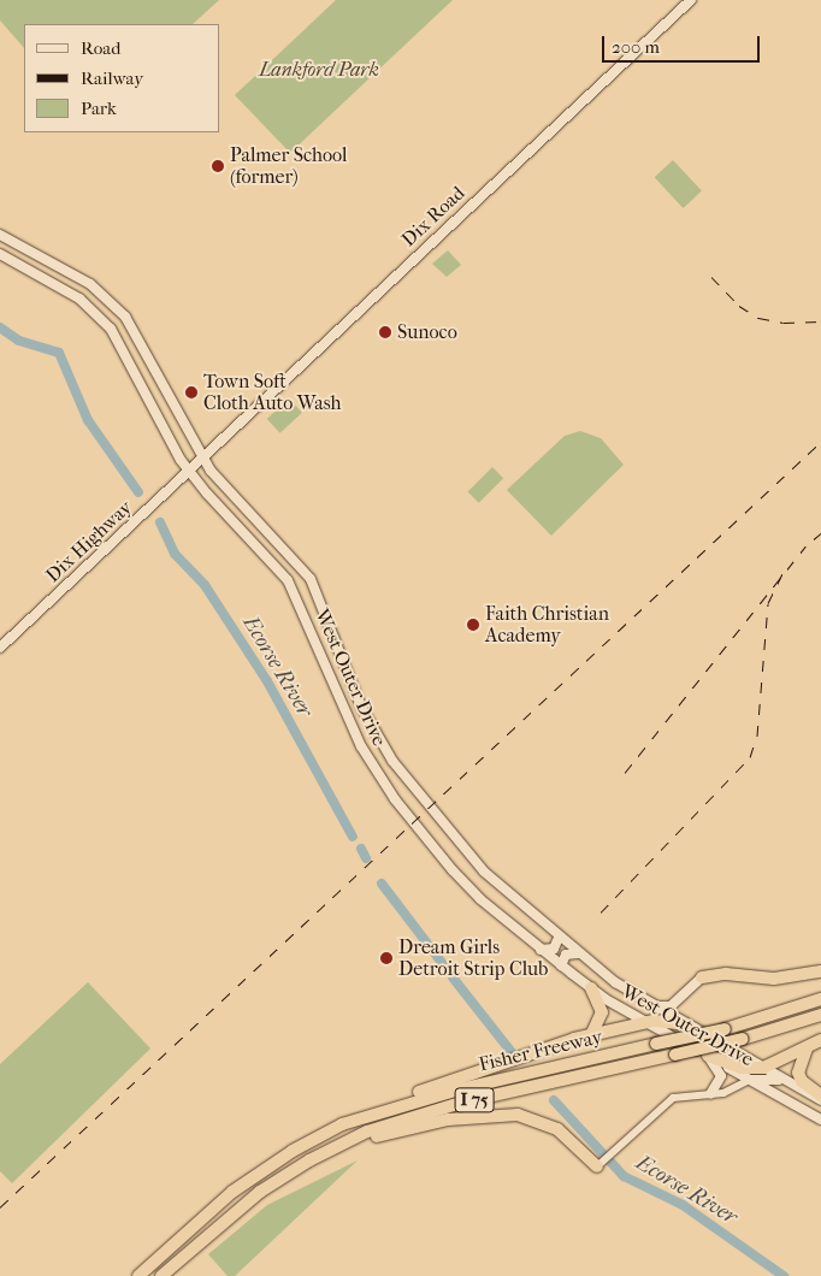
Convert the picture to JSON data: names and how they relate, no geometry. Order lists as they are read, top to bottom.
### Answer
{
  "streets": {
    "highway": ["Fisher Freeway", "I 75"],
    "main road": ["Dix Road", "Dix Highway", "West Outer Drive"]
  },
  "crossings": [
    ["Dix Road", "Dix Highway"],
    ["Dix Road", "West Outer Drive"],
    ["Dix Highway", "West Outer Drive"]
  ],
  "water": ["Ecorse River"],
  "parks": ["Lankford Park"],
  "places": [
    "Palmer School (former)",
    "Sunoco",
    "Town Soft Cloth Auto Wash",
    "Faith Christian Academy",
    "Dream Girls Detroit Strip Club"
  ],
  "legend": ["Road", "Railway", "Park"],
  "scale_bar": "200 m"
}
